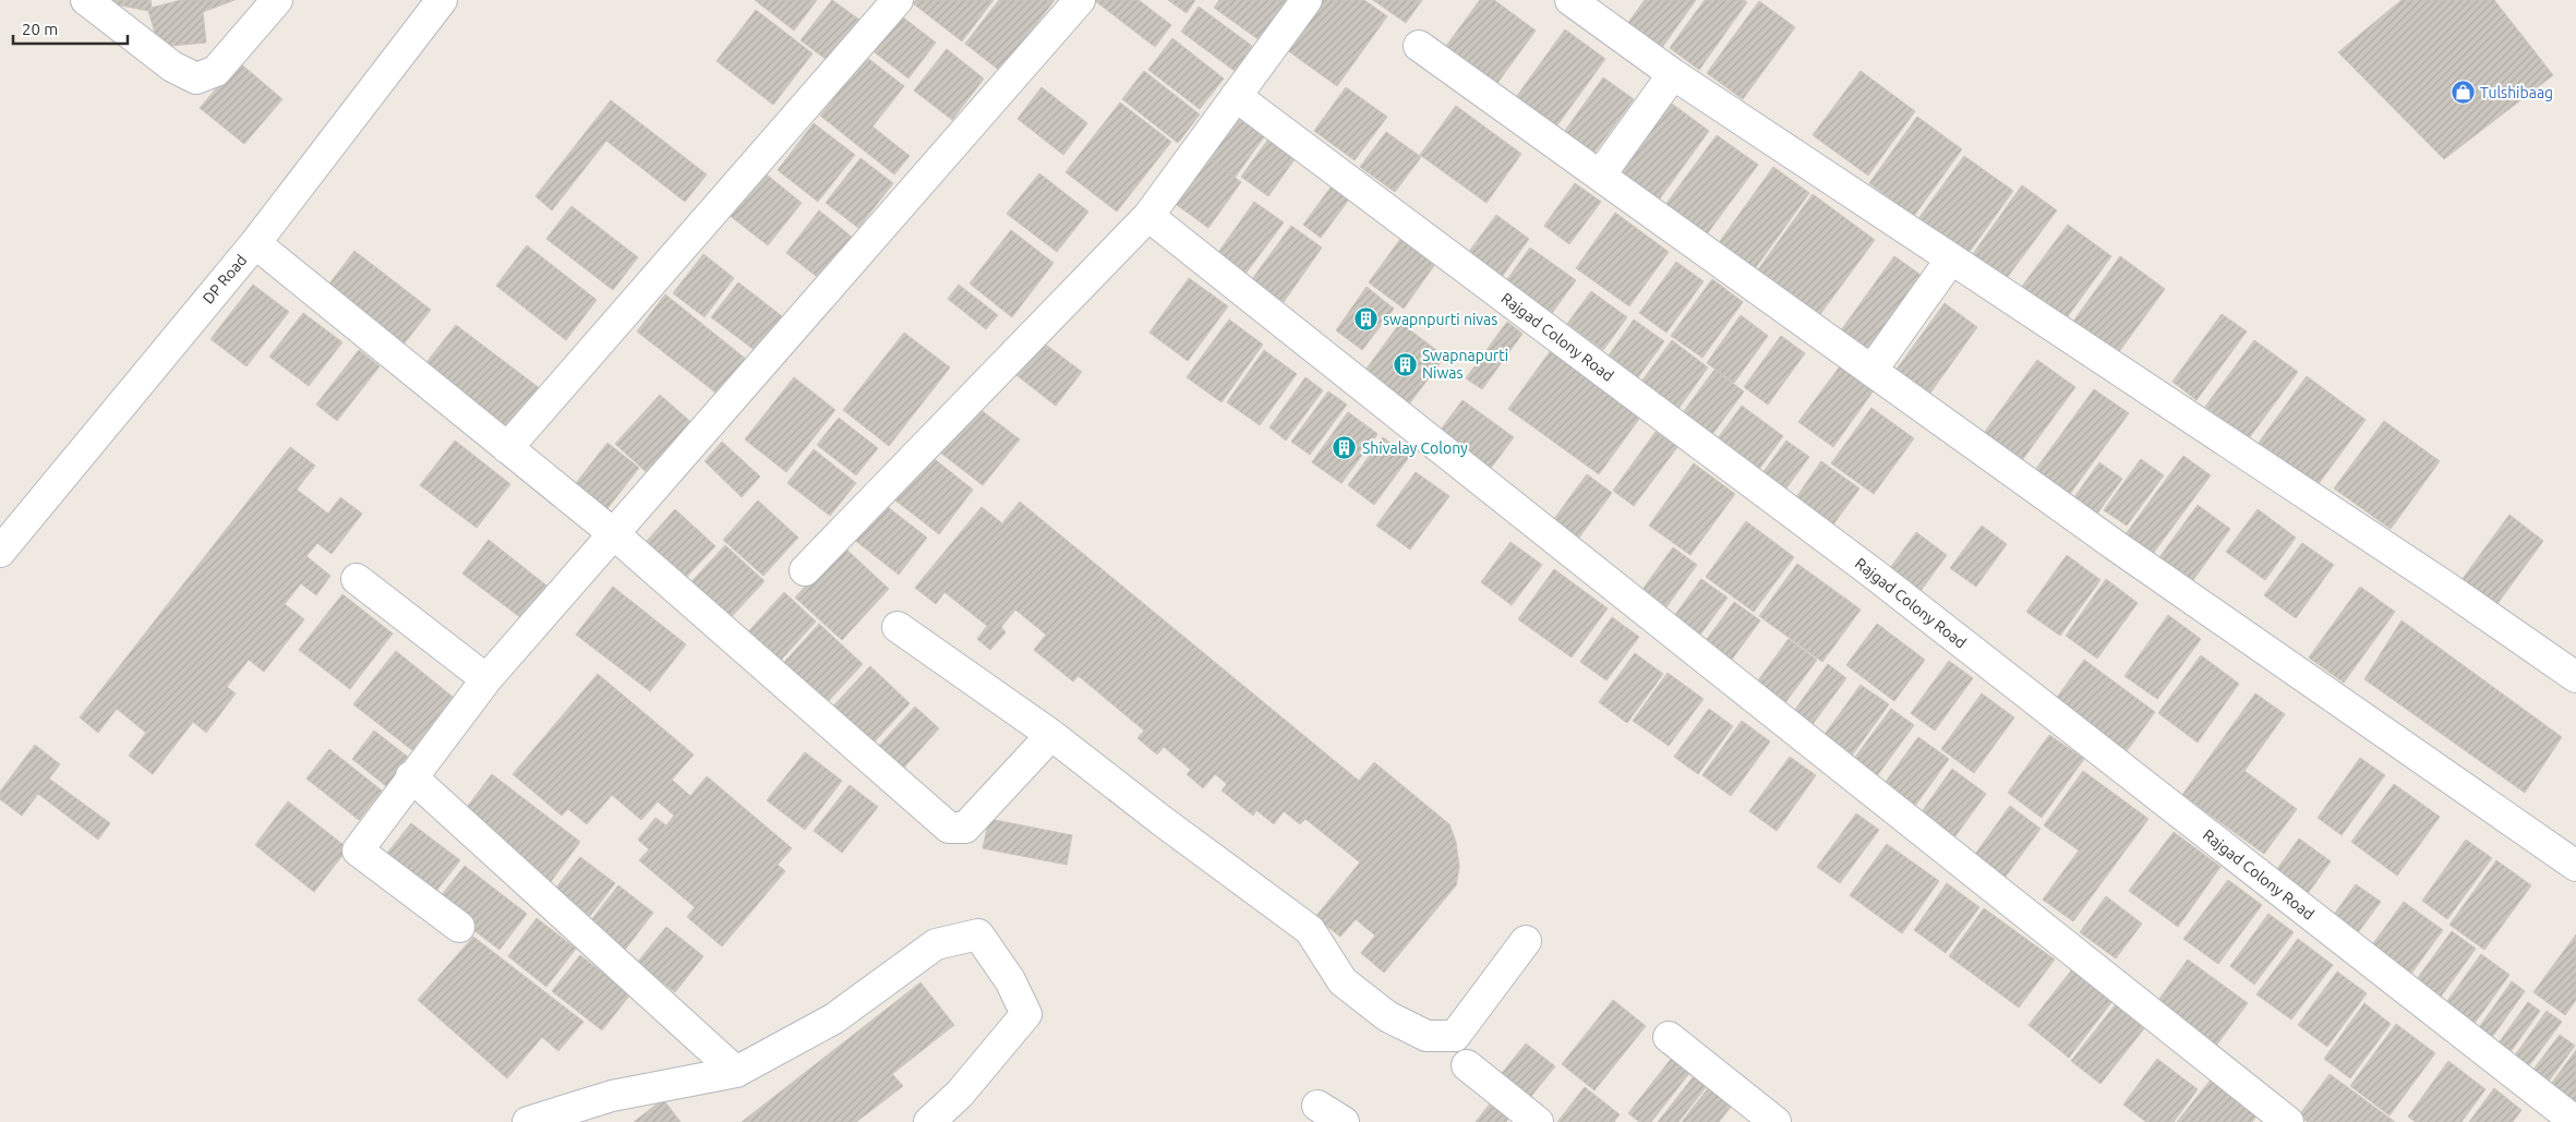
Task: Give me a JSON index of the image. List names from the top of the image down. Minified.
{"streets":{"street":["DP Road","Rajgad Colony Road"]},"places":{"shop":["Tulshibaag"],"building":["swapnpurti nivas","Swapnapurti Niwas","Shivalay Colony"]},"scale_bar":"20 m"}
